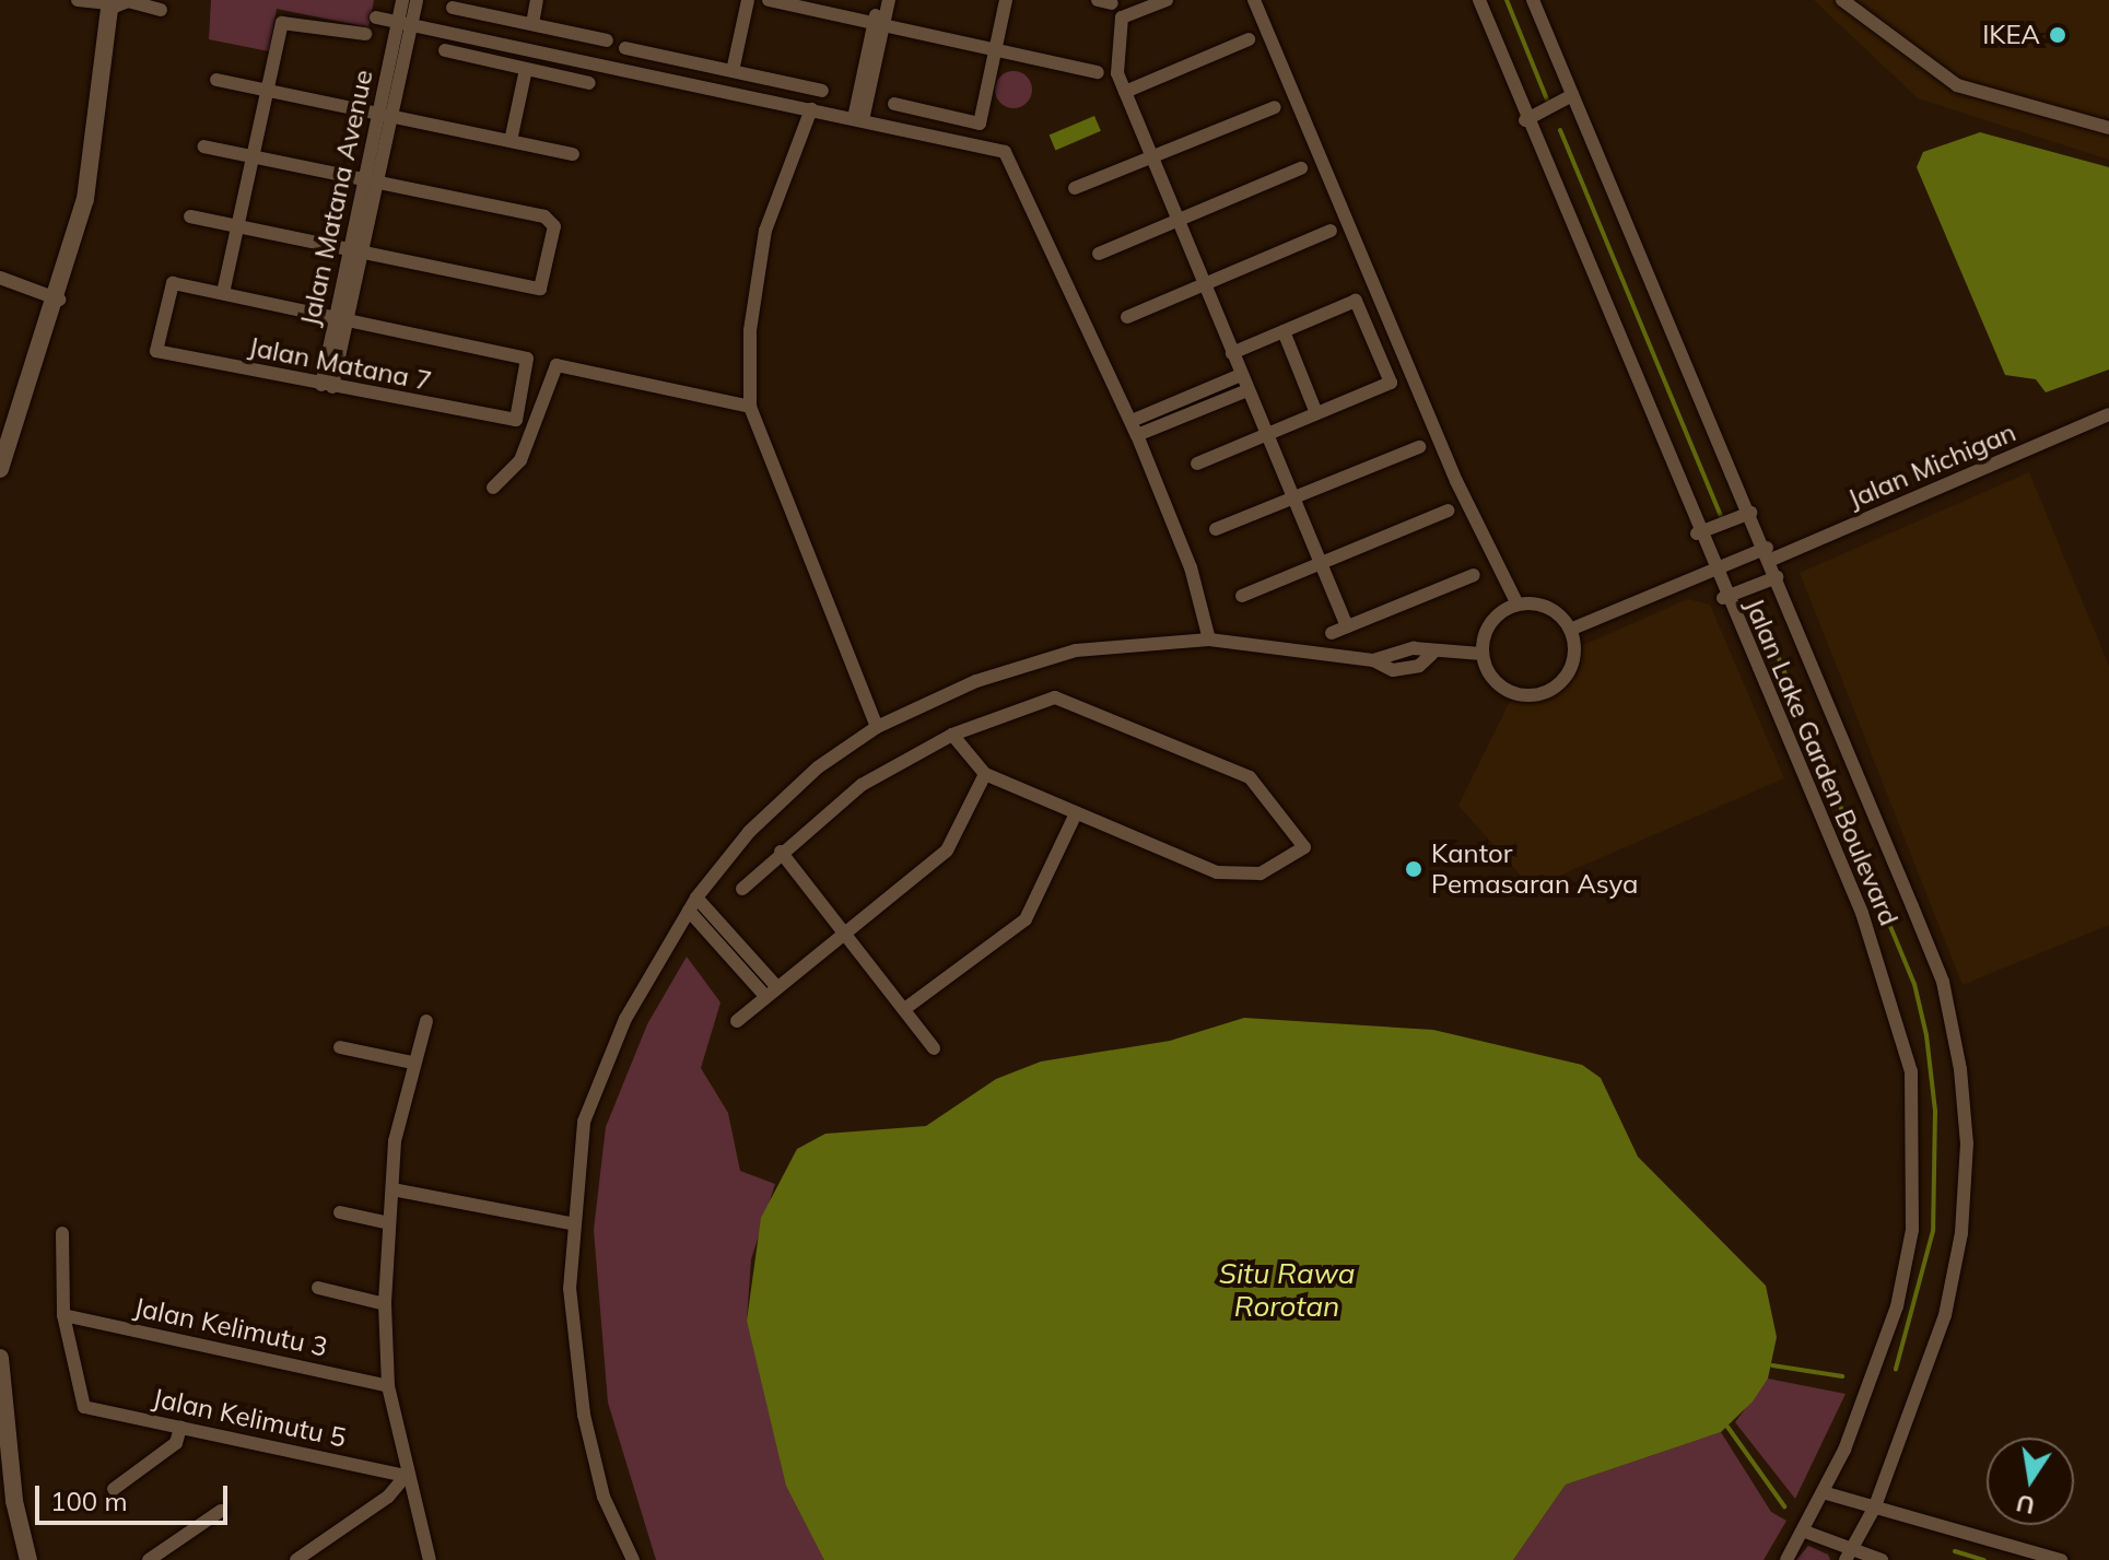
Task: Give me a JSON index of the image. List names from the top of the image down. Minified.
{"streets":{"street":["Jalan Matana Avenue","Jalan Matana 7","Jalan Michigan","Jalan Lake Garden Boulevard","Jalan Kelimutu 3","Jalan Kelimutu 5"]},"crossings":[["Jalan Matana Avenue","Jalan Matana 7"],["Jalan Michigan","Jalan Lake Garden Boulevard"],["Jalan Kelimutu 3","Jalan Kelimutu 5"]],"water":["Situ Rawa Rorotan"],"places":["IKEA","Kantor Pemasaran Asya"],"scale_bar":"100 m","north":"bottom"}
